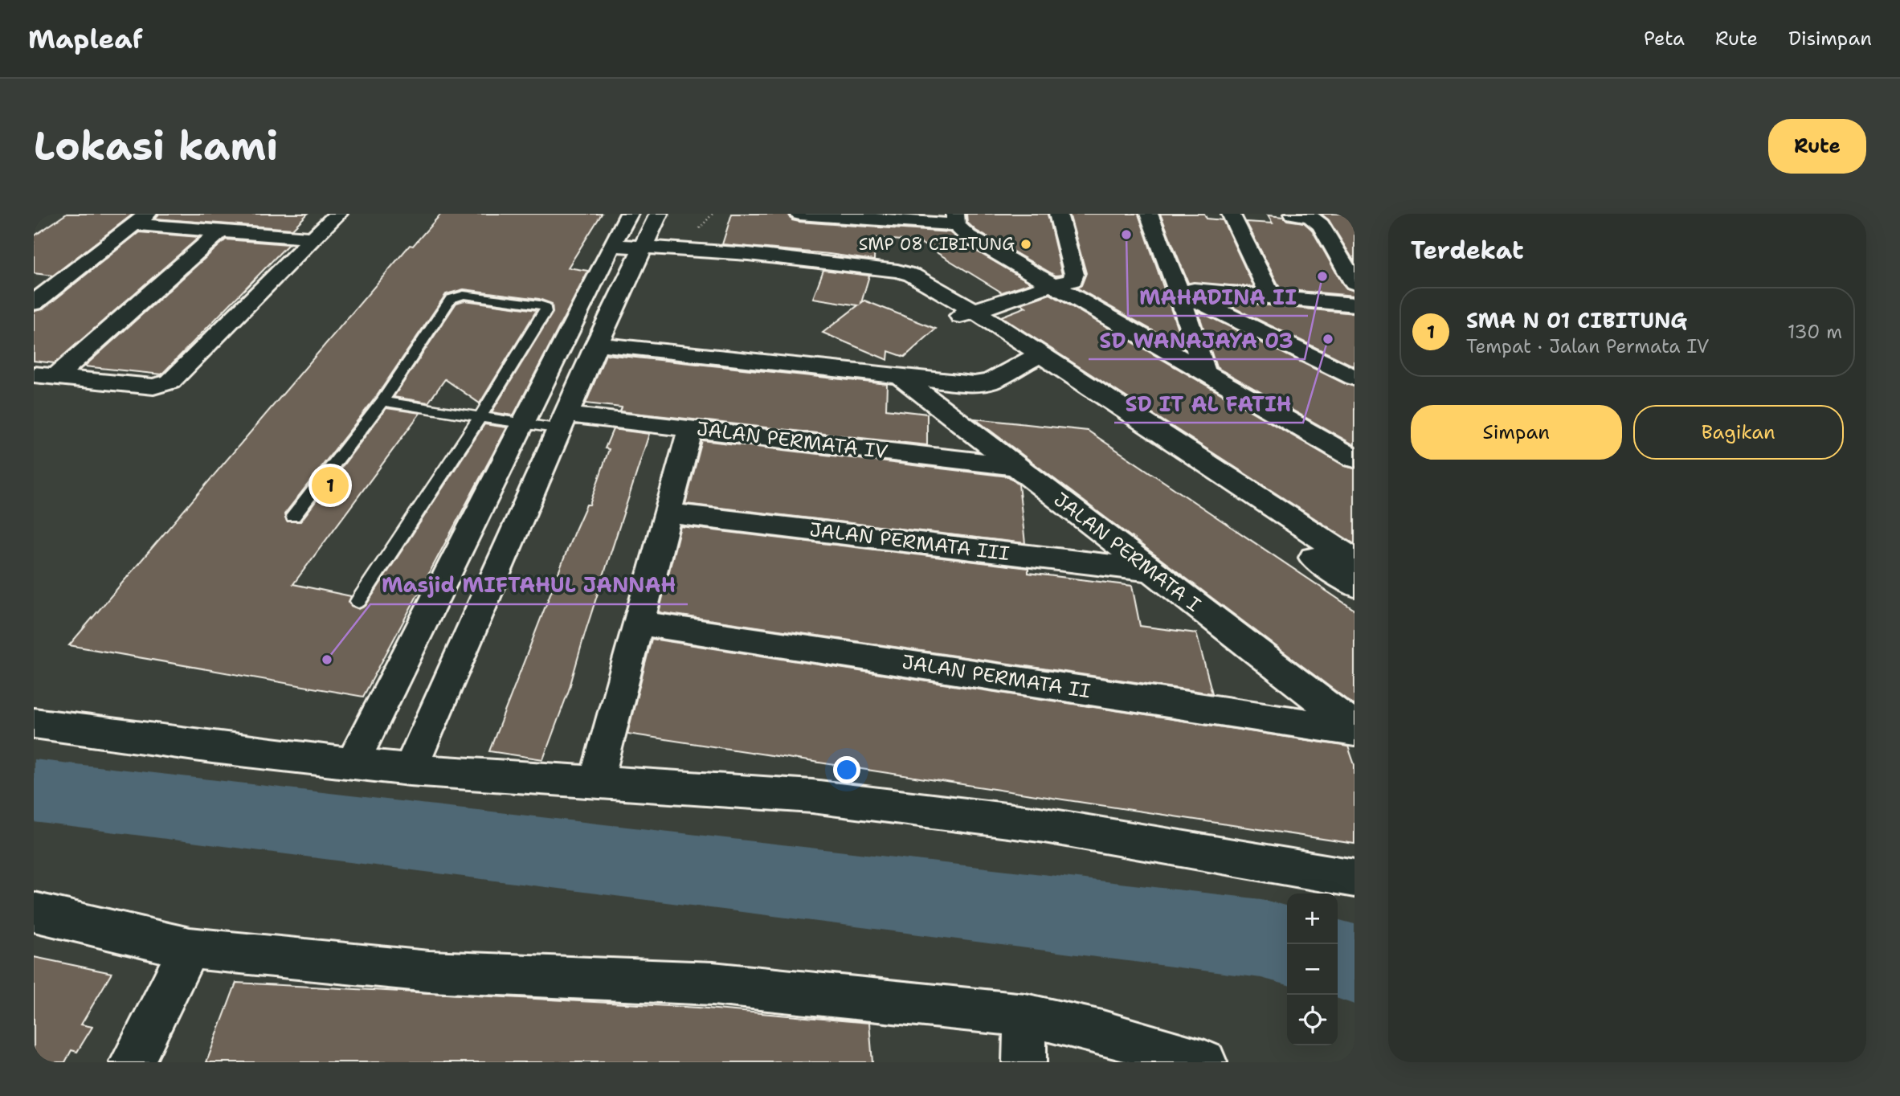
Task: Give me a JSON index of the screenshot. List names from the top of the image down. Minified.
{"streets":{"street":["JALAN PERMATA IV","JALAN PERMATA III","JALAN PERMATA I","JALAN PERMATA II"]},"crossings":[["JALAN PERMATA IV","JALAN PERMATA I"],["JALAN PERMATA III","JALAN PERMATA I"],["JALAN PERMATA I","JALAN PERMATA II"]],"places":["MAHADINA II","SMP 08 CIBITUNG","SD WANAJAYA 03","SD IT AL FATIH","Masjid MIFTAHUL JANNAH"],"page":{"header":"Mapleaf","nav":["Peta","Rute","Disimpan"],"buttons":["Rute",["Simpan","Bagikan"]],"title":"Lokasi kami","heading":"Terdekat","list":[{"mark":"1","name":"SMA N 01 CIBITUNG","note":"Tempat · Jalan Permata IV","value":"130 m"}],"pins":"1","map_buttons":["+","−"]}}
